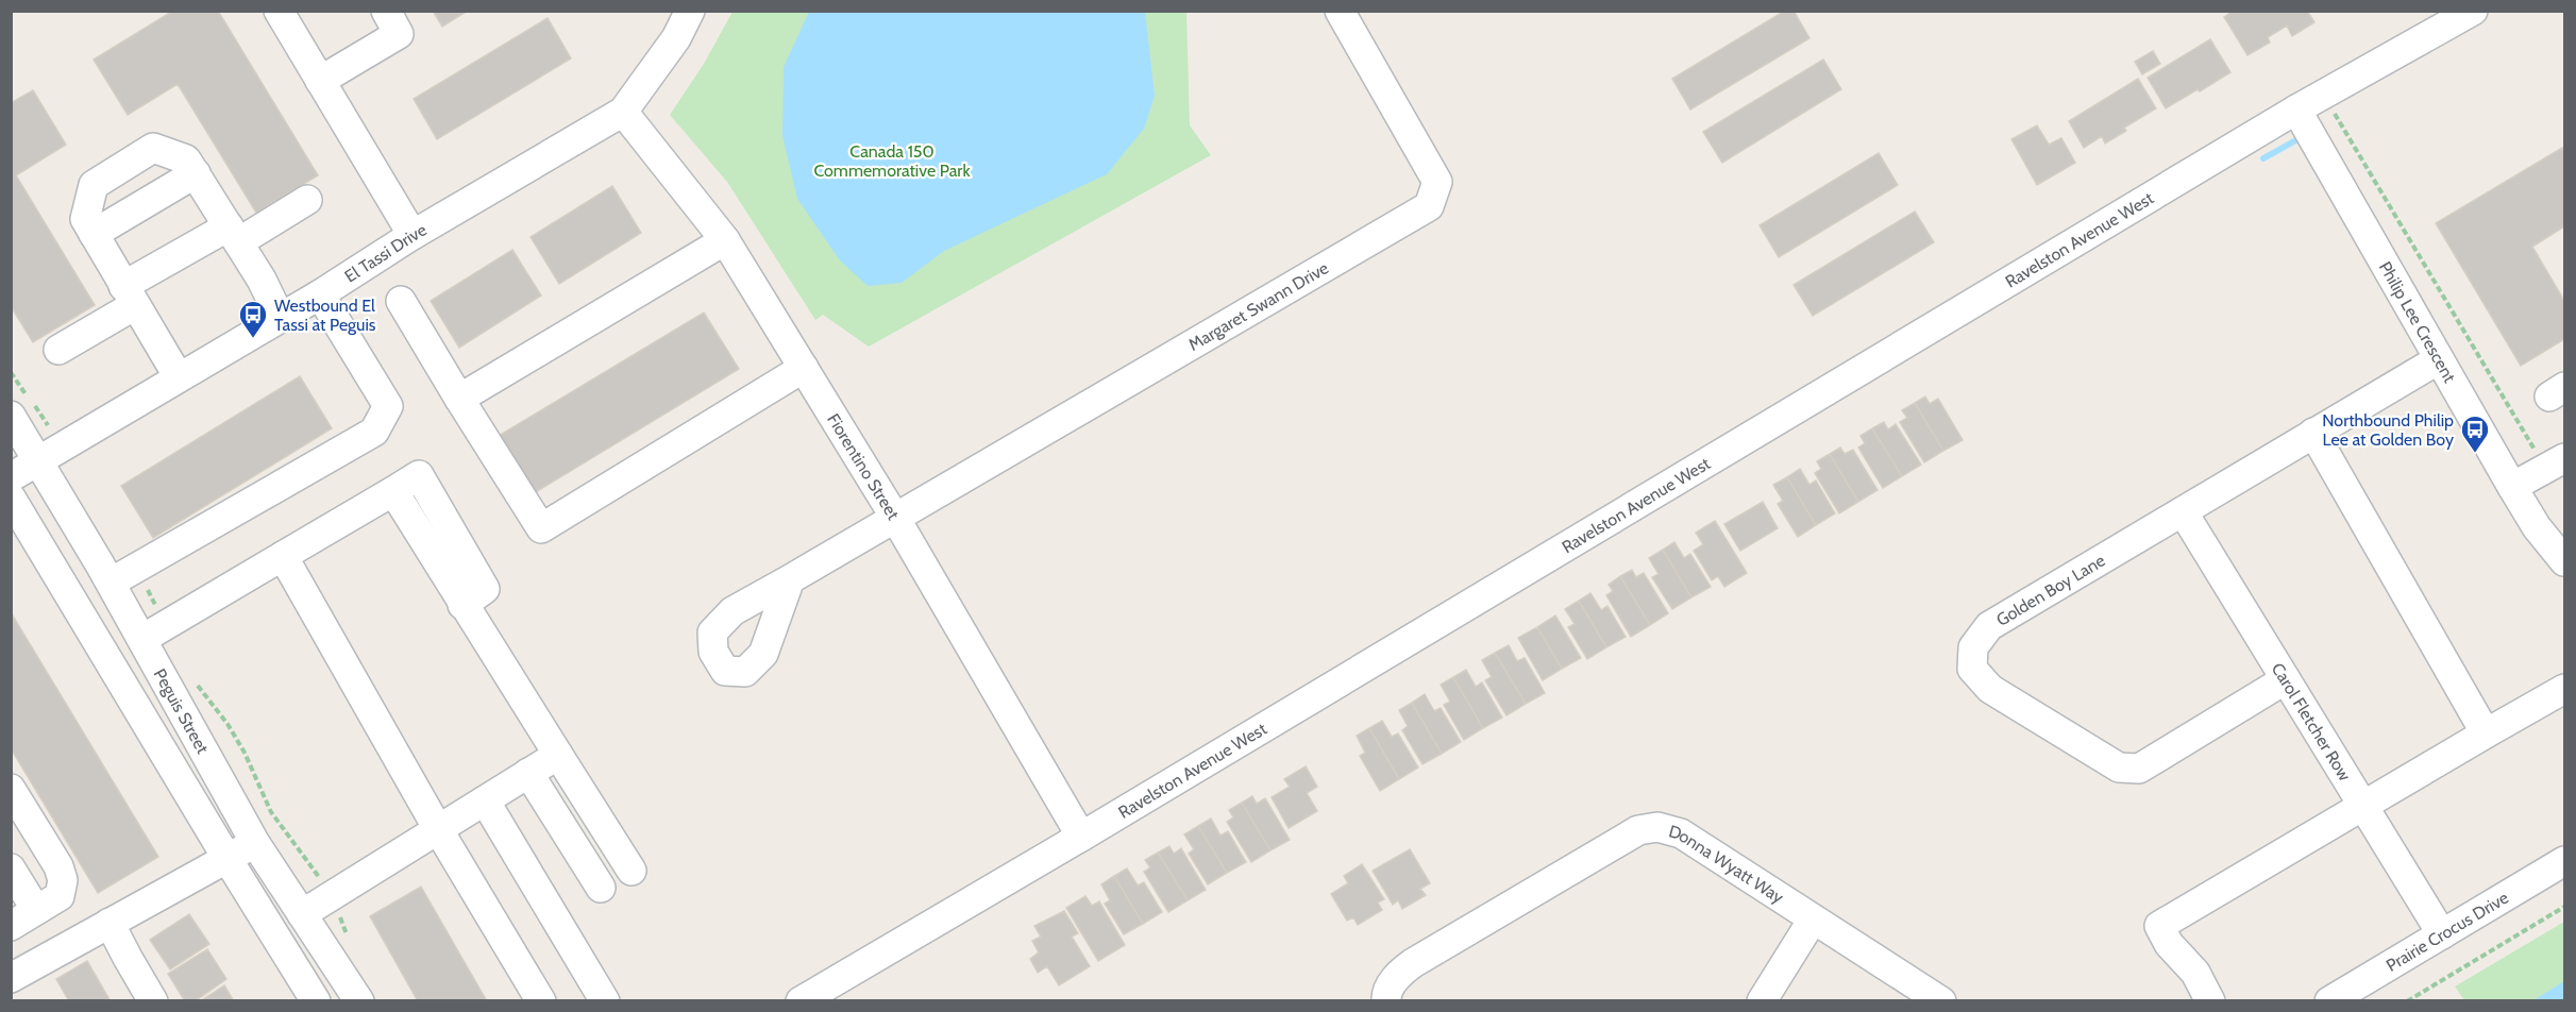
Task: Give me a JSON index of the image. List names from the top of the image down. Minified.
{"streets":{"street":["Ravelston Avenue West","El Tassi Drive","Margaret Swann Drive","Philip Lee Crescent","Fiorentino Street","Golden Boy Lane","Peguis Street","Carol Fletcher Row","Donna Wyatt Way","Prairie Crocus Drive"]},"crossings":[["Ravelston Avenue West","Philip Lee Crescent"],["Ravelston Avenue West","Fiorentino Street"],["El Tassi Drive","Fiorentino Street"],["El Tassi Drive","Peguis Street"],["Margaret Swann Drive","Fiorentino Street"],["Philip Lee Crescent","Golden Boy Lane"],["Golden Boy Lane","Carol Fletcher Row"],["Carol Fletcher Row","Prairie Crocus Drive"]],"parks":["Canada 150 Commemorative Park"],"places":{"bus stop":["Westbound El Tassi at Peguis","Northbound Philip Lee at Golden Boy"]}}
